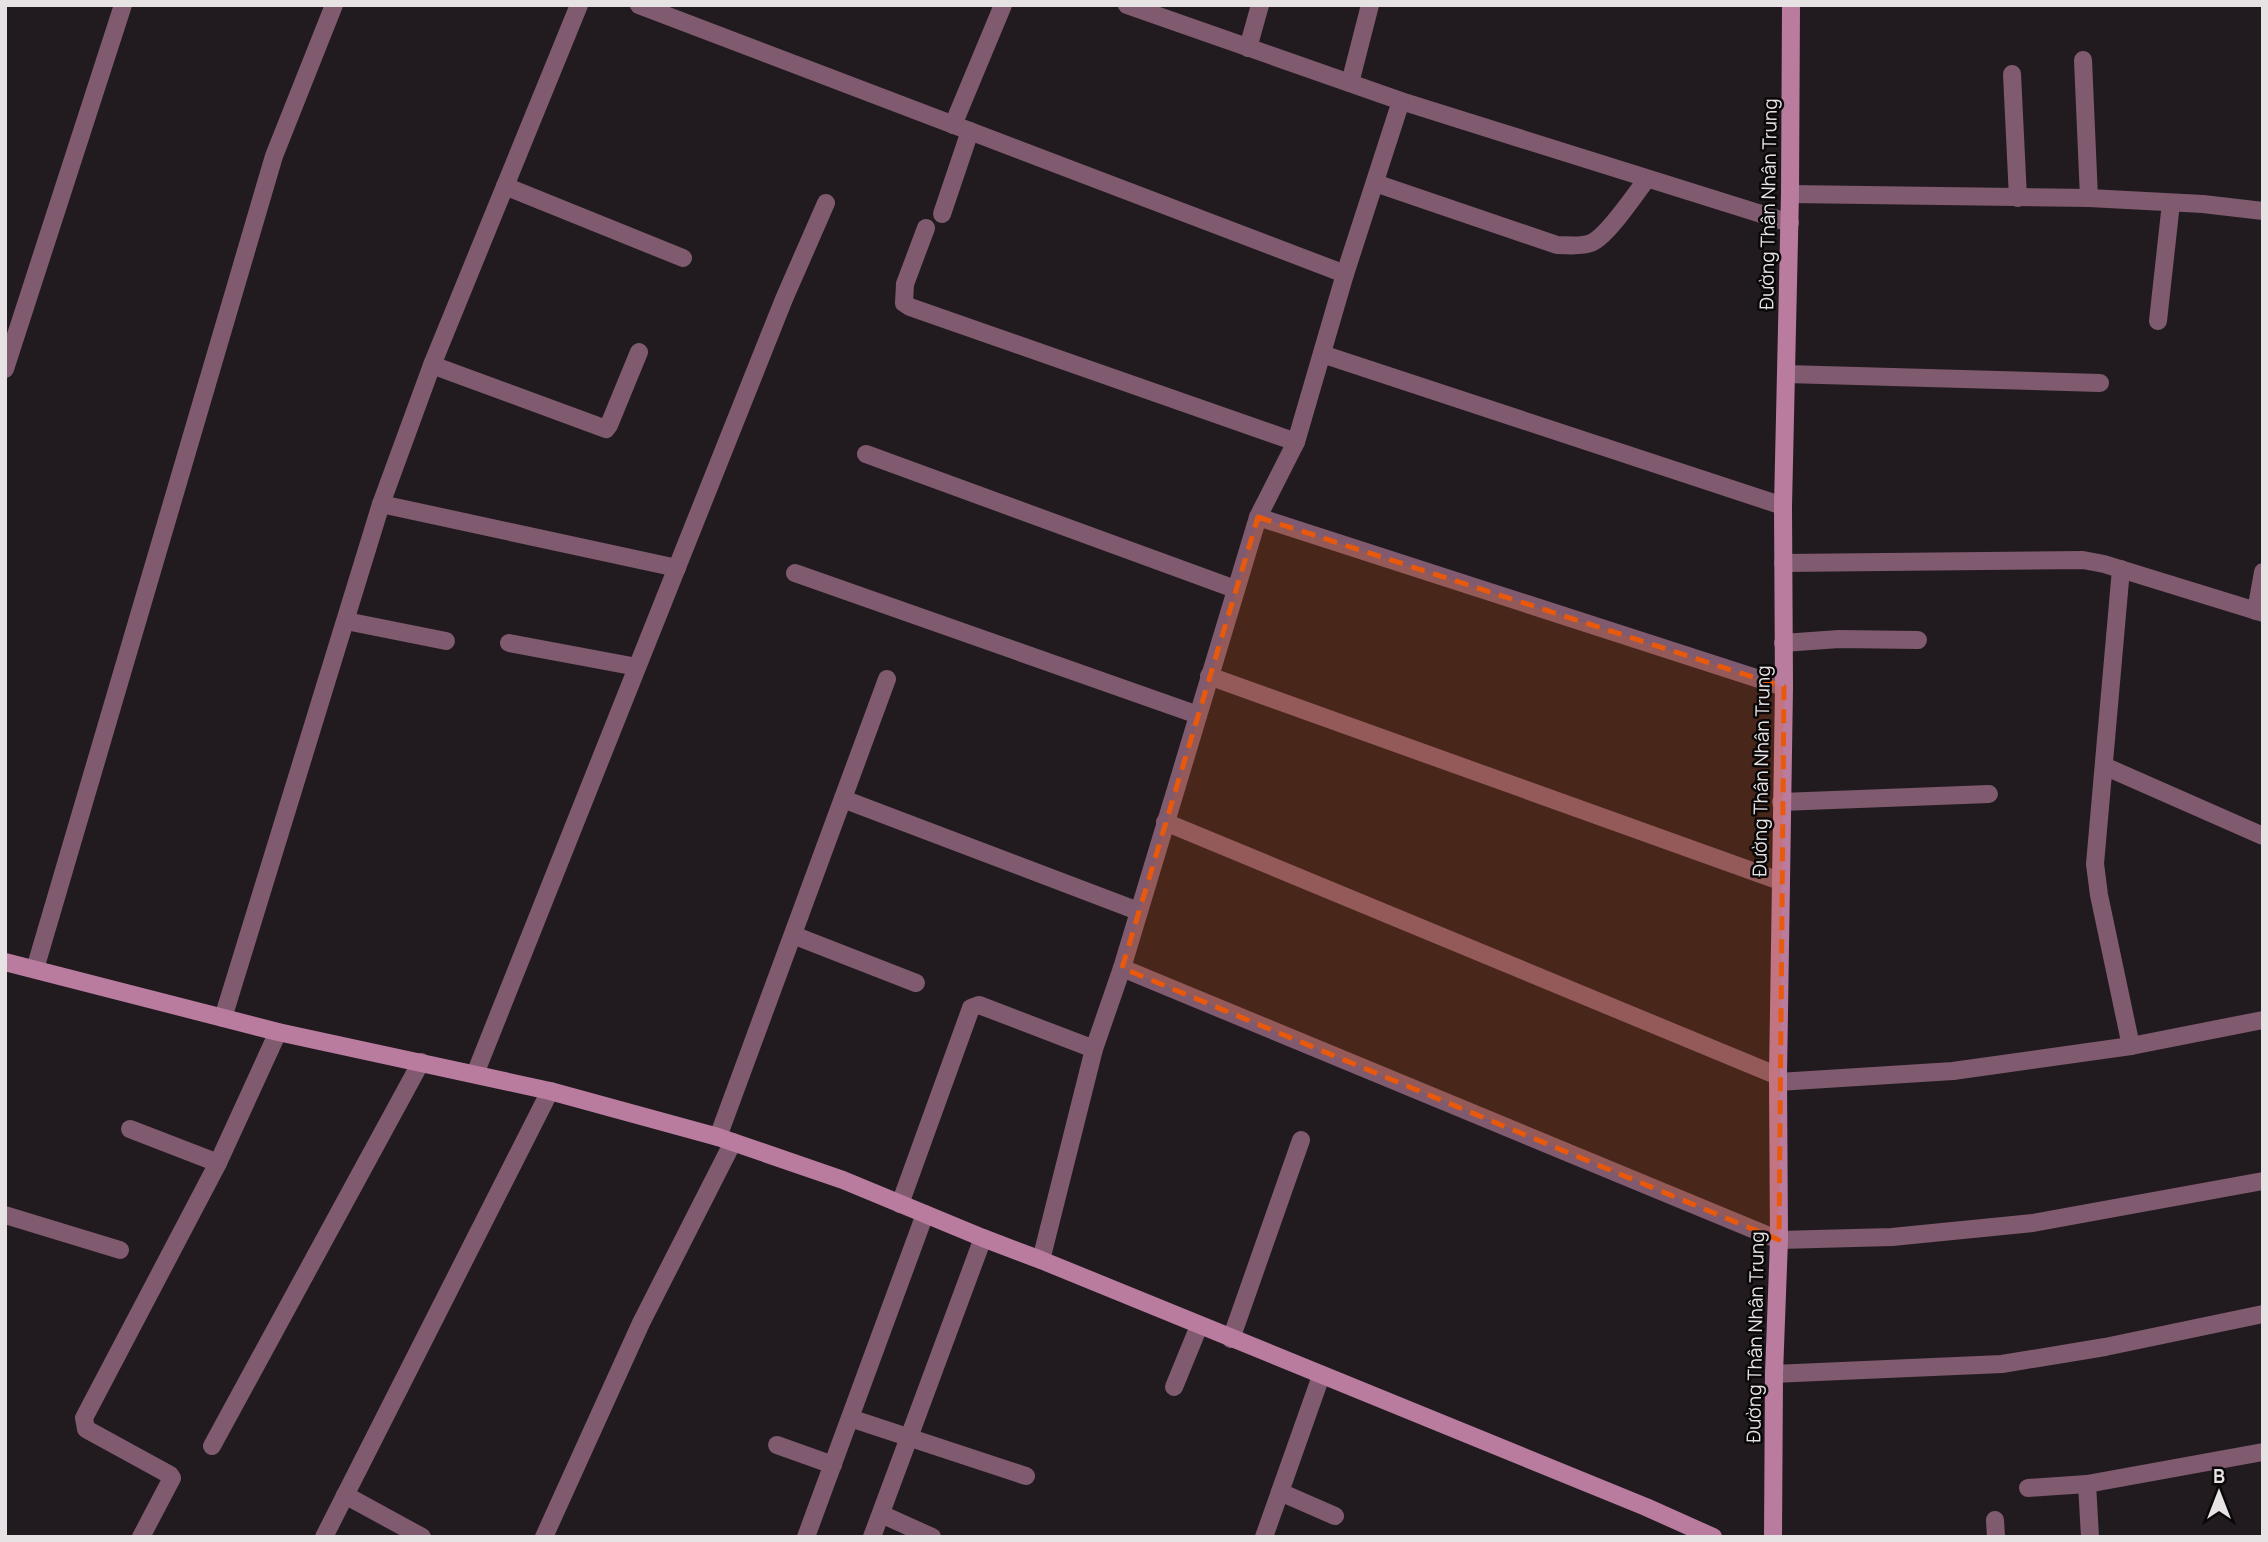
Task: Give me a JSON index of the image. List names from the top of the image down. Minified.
{"streets":{"street":["Đường Thân Nhân Trung"]},"north":"top"}
